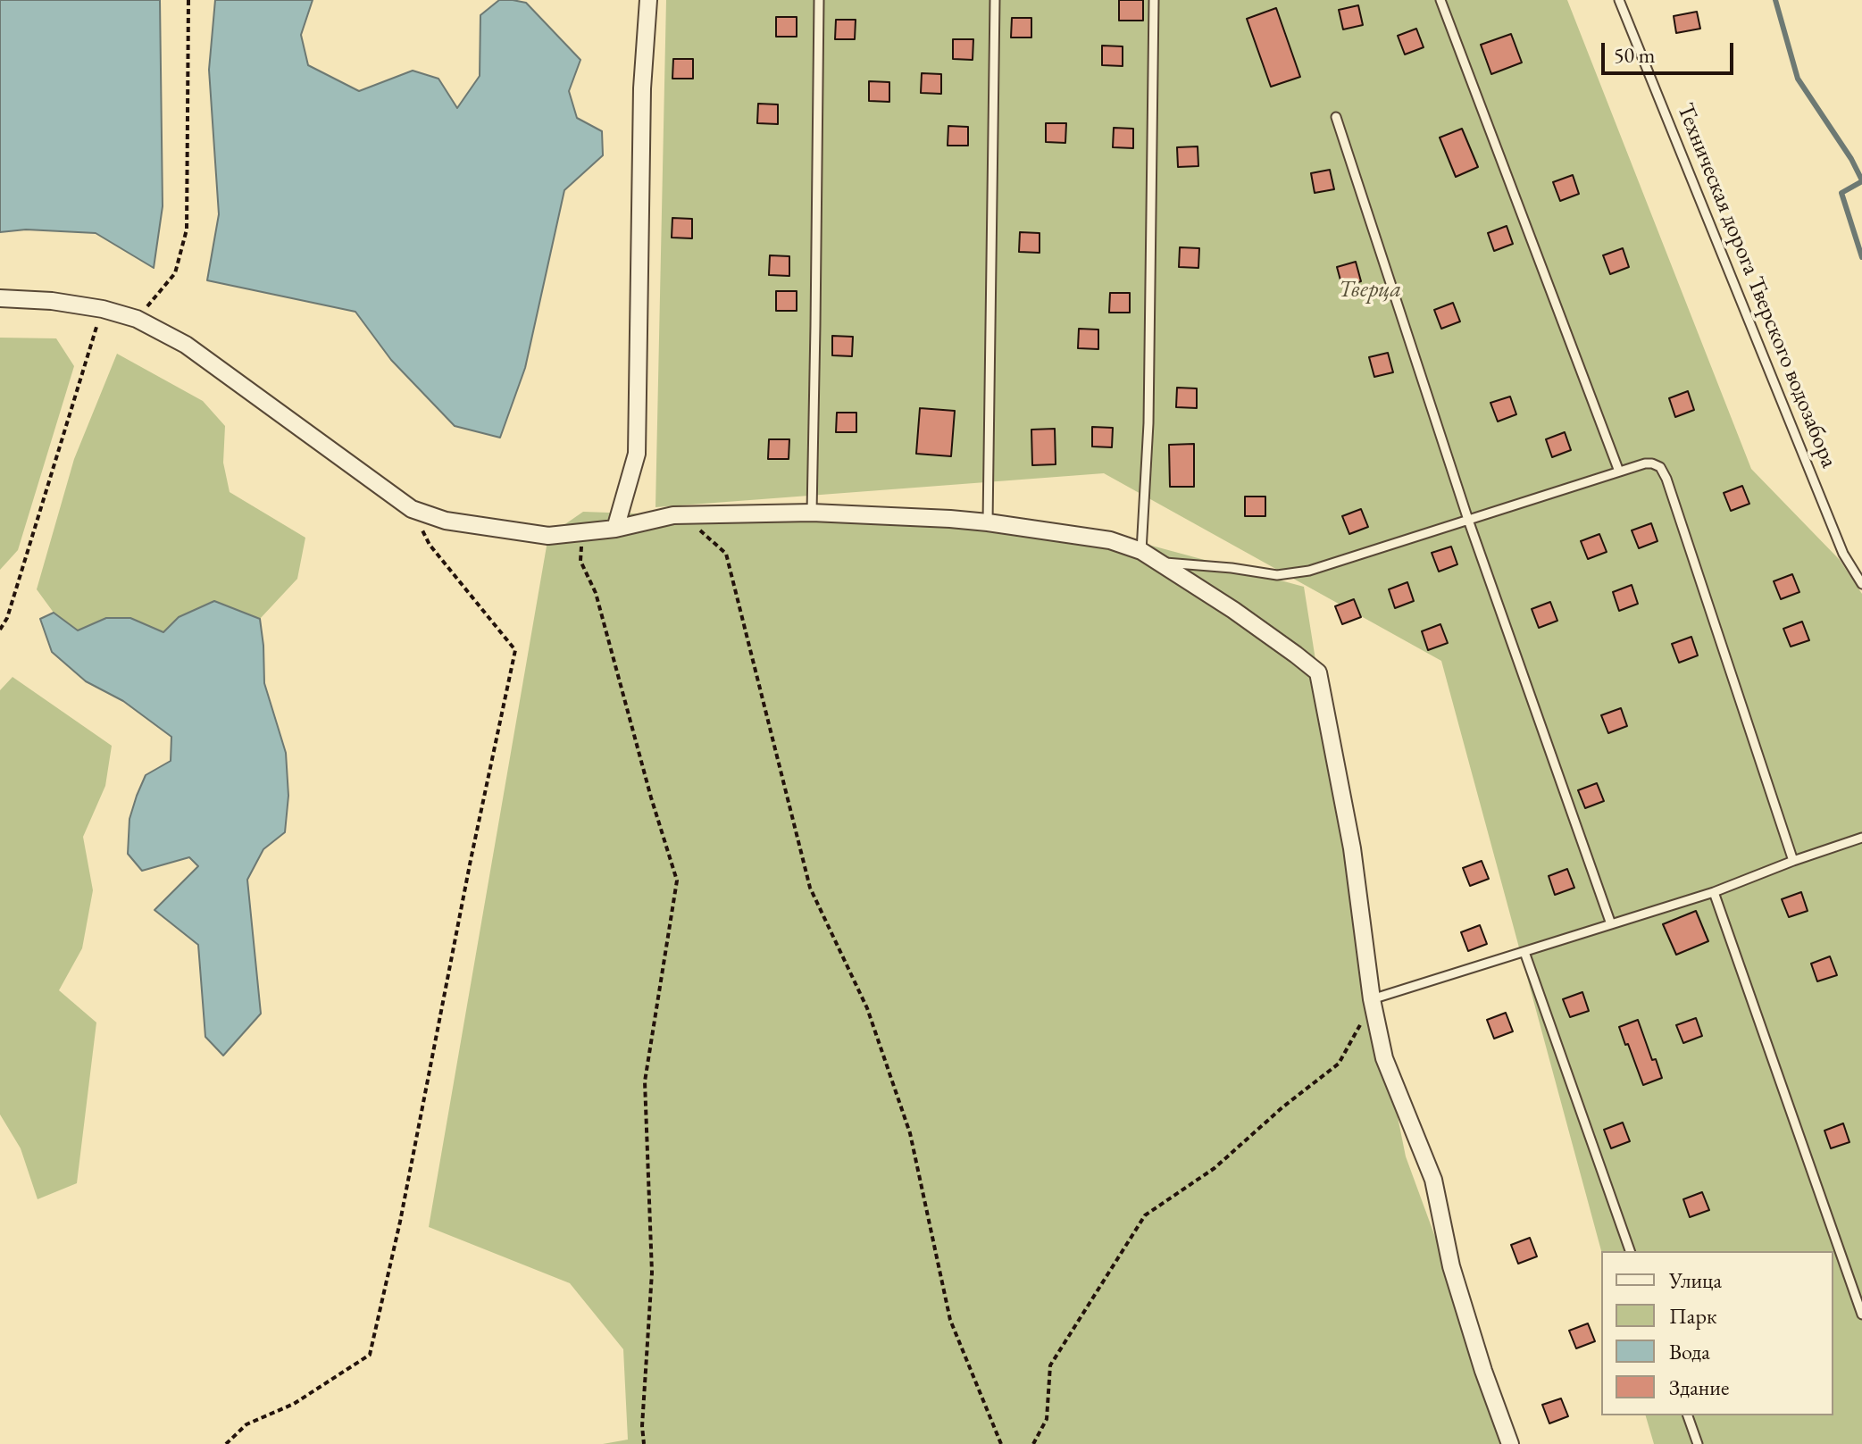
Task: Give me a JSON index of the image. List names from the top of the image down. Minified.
{"streets":{"lane":["Техническая дорога Тверского водозабора"]},"parks":["Тверца"],"legend":["Улица","Парк","Вода","Здание"],"scale_bar":"50 m"}
